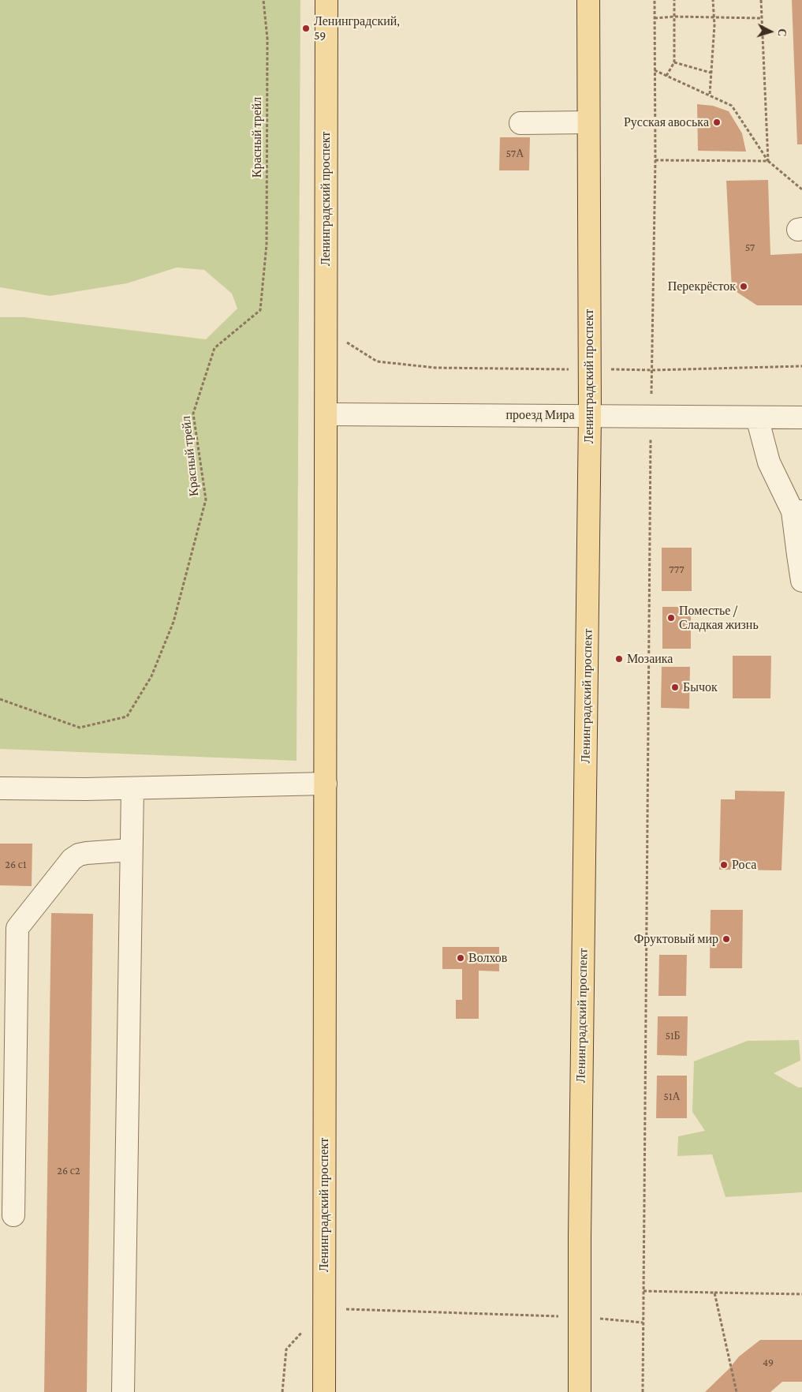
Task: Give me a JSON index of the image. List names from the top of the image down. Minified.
{"streets":{"main road":["Ленинградский проспект"],"street":["проезд Мира"],"path":["Красный трейл"]},"crossings":[["Ленинградский проспект","проезд Мира"]],"places":["Ленинградский, 59","Русская авоська","Перекрёсток","Поместье / Сладкая жизнь","Мозаика","Бычок","Роса","Фруктовый мир","Волхов"],"house_numbers":["57А","57","777","26 с1","51Б","51А","26 с2","49"],"north":"right"}
